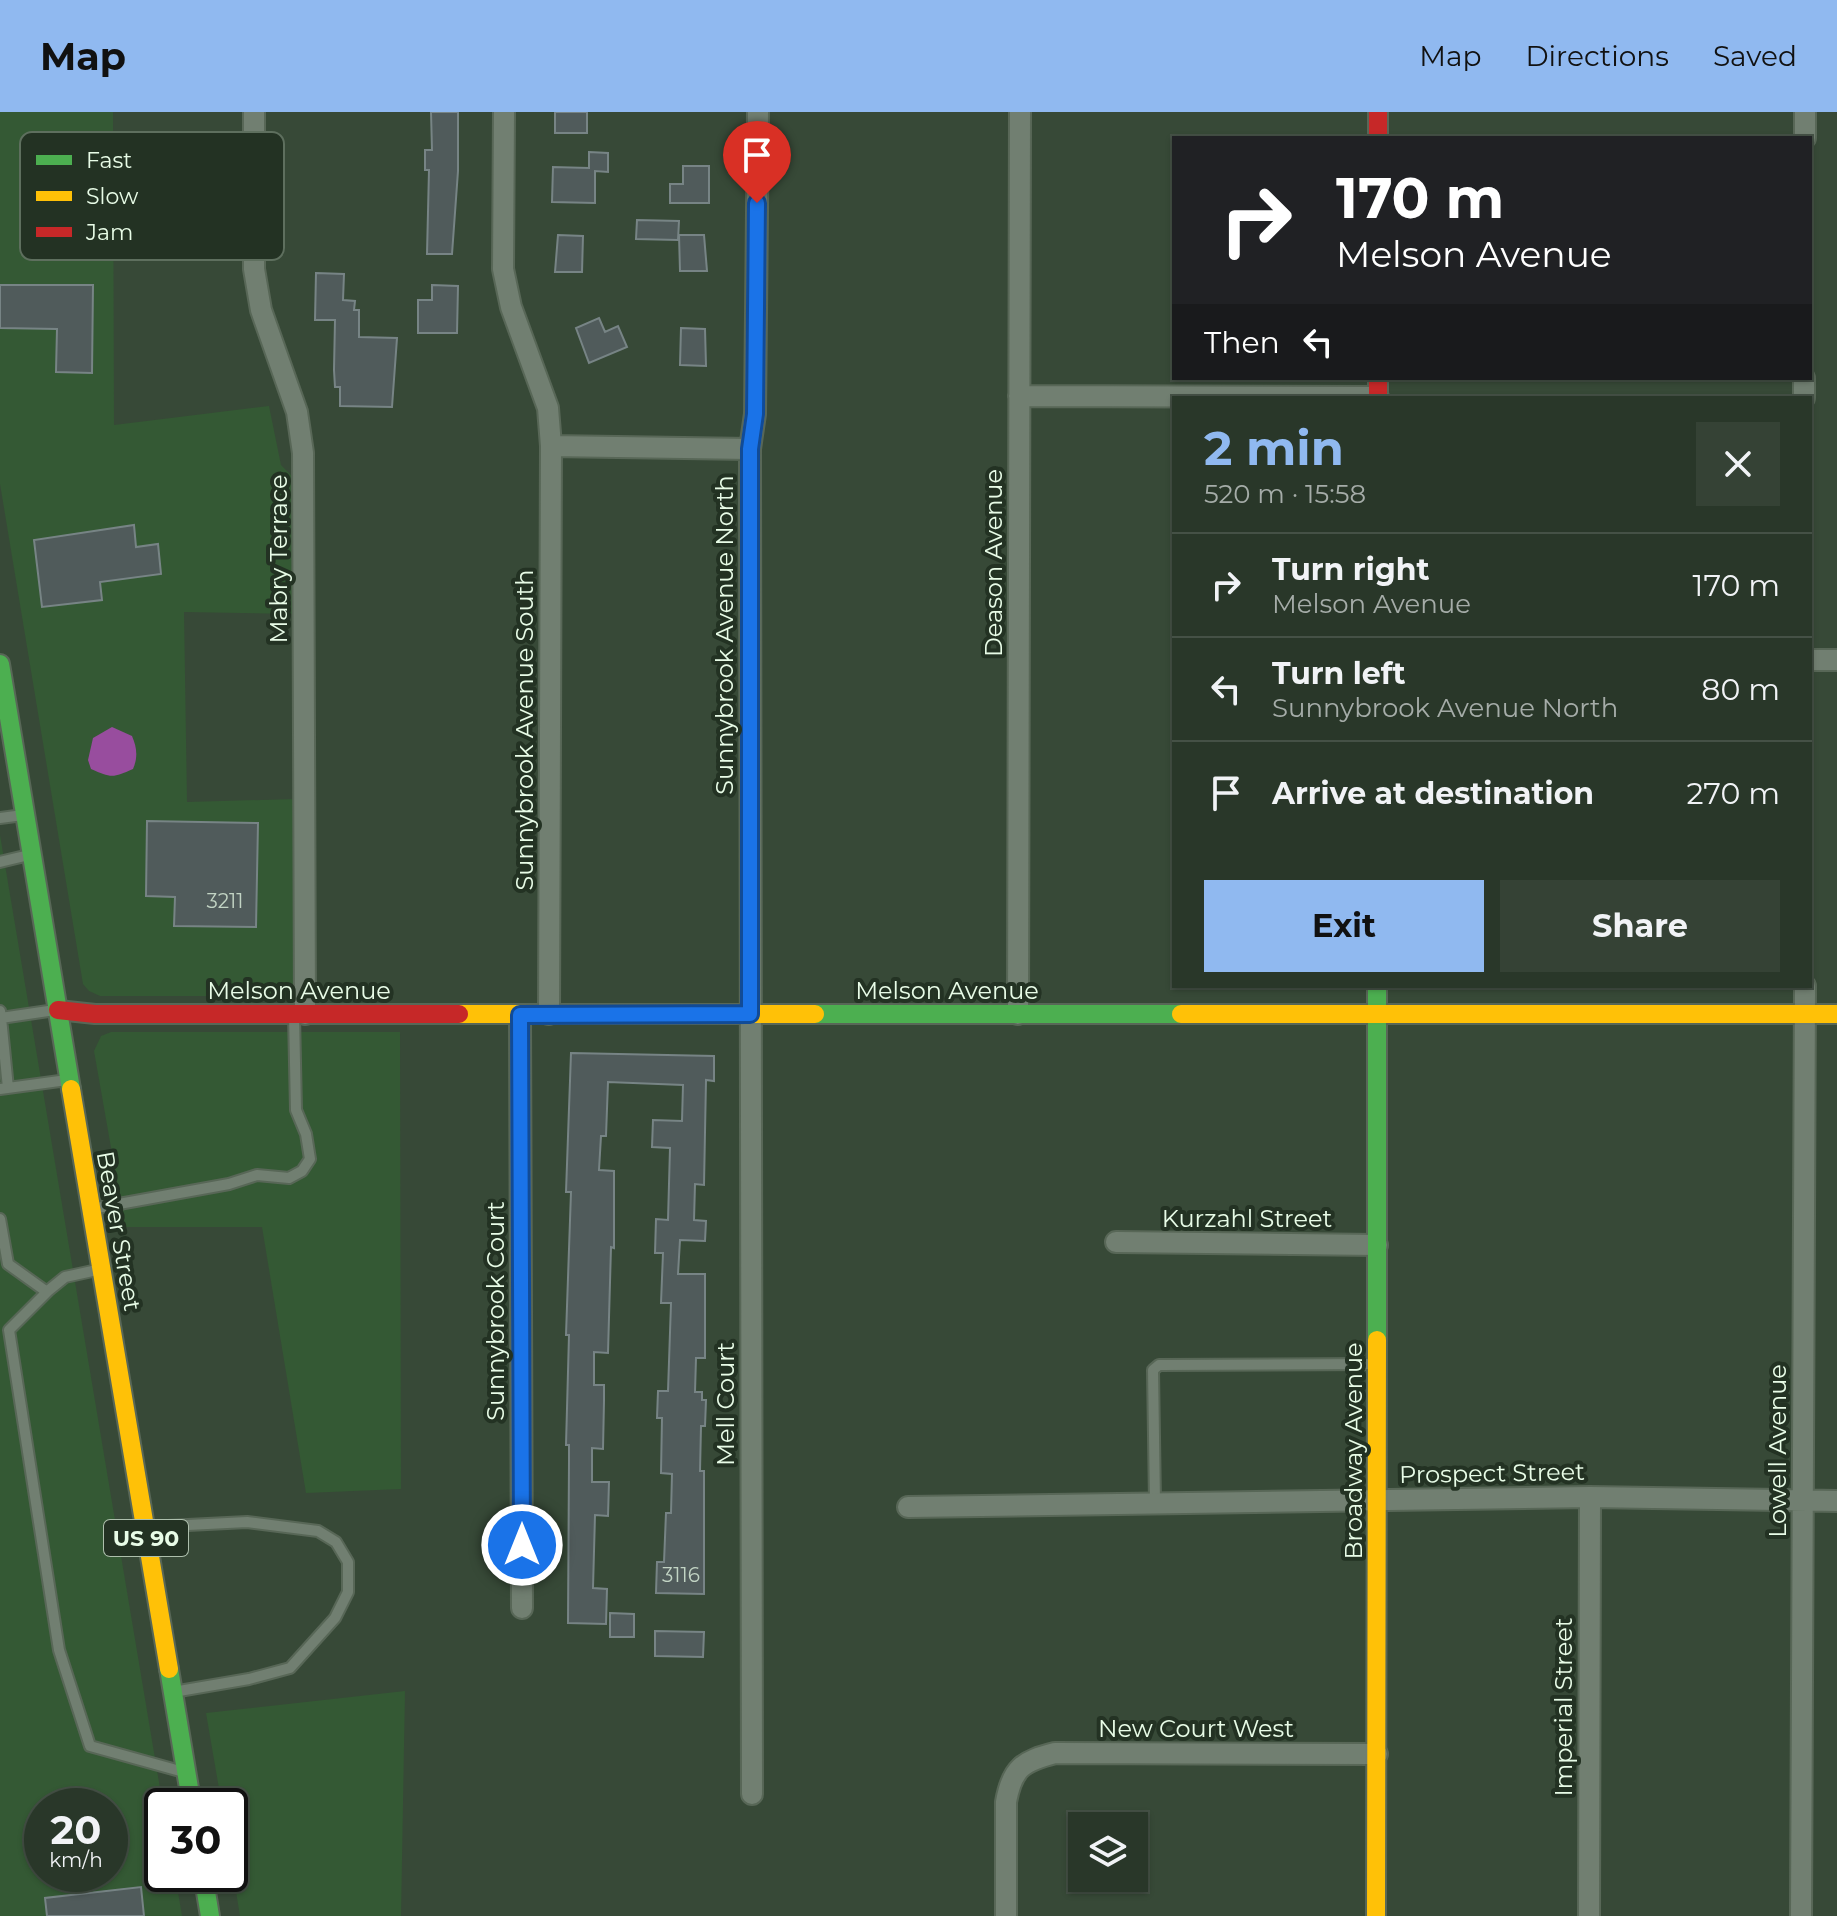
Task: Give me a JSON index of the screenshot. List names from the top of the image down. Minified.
{"streets":{"street":["Mabry Terrace","Deason Avenue","Sunnybrook Avenue North","Sunnybrook Avenue South","Melson Avenue","Kurzahl Street","Beaver Street","Sunnybrook Court","Mell Court","Broadway Avenue","Lowell Avenue","Prospect Street","US 90","Imperial Street","New Court West"]},"crossings":[["Mabry Terrace","Melson Avenue"],["Deason Avenue","Melson Avenue"],["Sunnybrook Avenue North","Melson Avenue"],["Sunnybrook Avenue North","Mell Court"],["Sunnybrook Avenue South","Melson Avenue"],["Melson Avenue","Beaver Street"],["Melson Avenue","Sunnybrook Court"],["Melson Avenue","Mell Court"],["Melson Avenue","Broadway Avenue"],["Melson Avenue","Lowell Avenue"],["Kurzahl Street","Broadway Avenue"],["Broadway Avenue","Prospect Street"],["Broadway Avenue","New Court West"],["Lowell Avenue","Prospect Street"],["Prospect Street","Imperial Street"]],"house_numbers":["3211","3116"],"legend":["Fast","Slow","Jam"],"page":{"header":"Map","nav":["Map","Directions","Saved"],"turn":["170 m","Melson Avenue"],"then":"Then","heading":["2 min","520 m · 15:58"],"list":[{"name":"Turn right","note":"Melson Avenue","value":"170 m"},{"name":"Turn left","note":"Sunnybrook Avenue North","value":"80 m"},{"name":"Arrive at destination","value":"270 m"}],"buttons":["Exit","Share"],"speed":"20 km/h","limit":"30"}}
